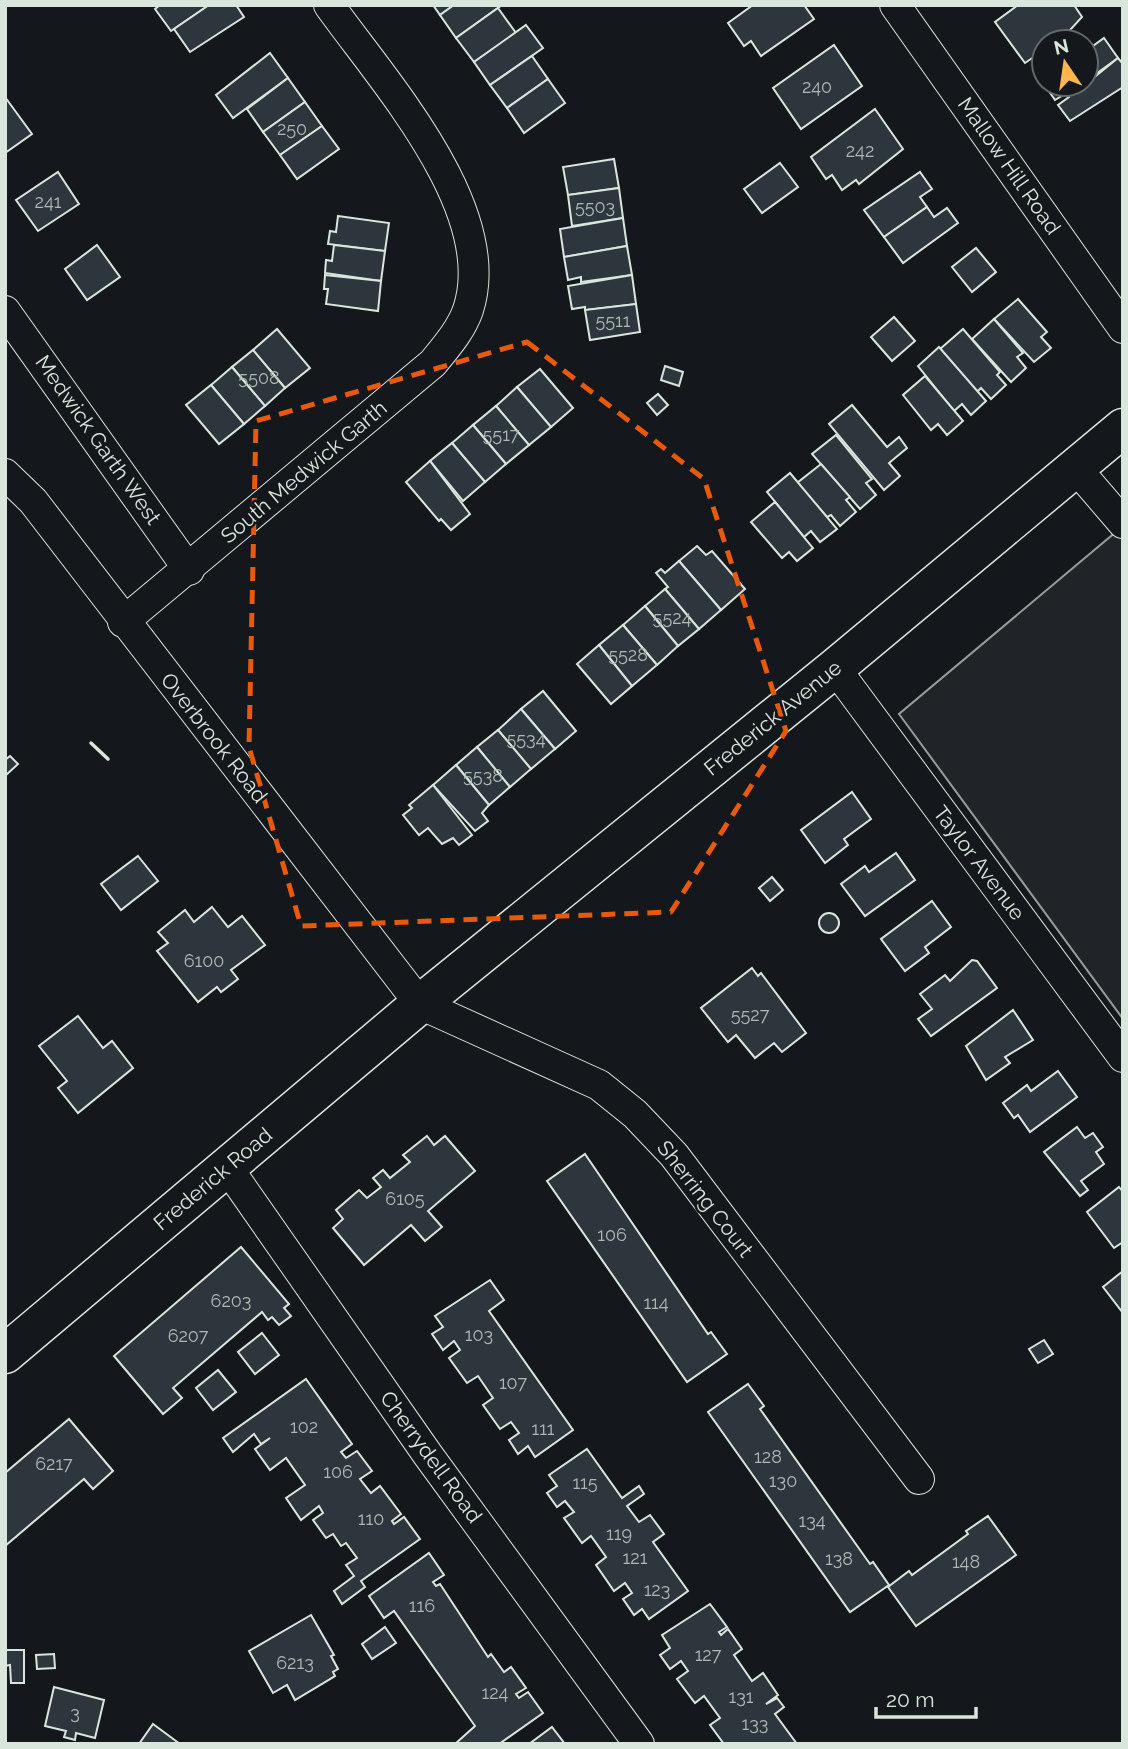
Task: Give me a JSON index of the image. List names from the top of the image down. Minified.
{"streets":{"main road":["Frederick Avenue","Frederick Road"],"street":["Mallow Hill Road","Medwick Garth West","South Medwick Garth","Overbrook Road","Taylor Avenue","Sherring Court","Cherrydell Road"]},"crossings":[["Medwick Garth West","South Medwick Garth"],["South Medwick Garth","Overbrook Road"],["Frederick Avenue","Overbrook Road"],["Frederick Avenue","Taylor Avenue"],["Frederick Avenue","Frederick Road"],["Frederick Avenue","Sherring Court"],["Overbrook Road","Frederick Road"],["Overbrook Road","Sherring Court"],["Frederick Road","Sherring Court"],["Frederick Road","Cherrydell Road"]],"house_numbers":["240","250","242","241","5503","5511","5508","5517","5524","5528","5534","5538","6100","5527","6105","106","6203","114","103","6207","107","102","111","128","6217","106","130","115","110","134","119","121","138","148","123","116","127","6213","124","131","3","133"],"scale_bar":"20 m","north":"top"}
